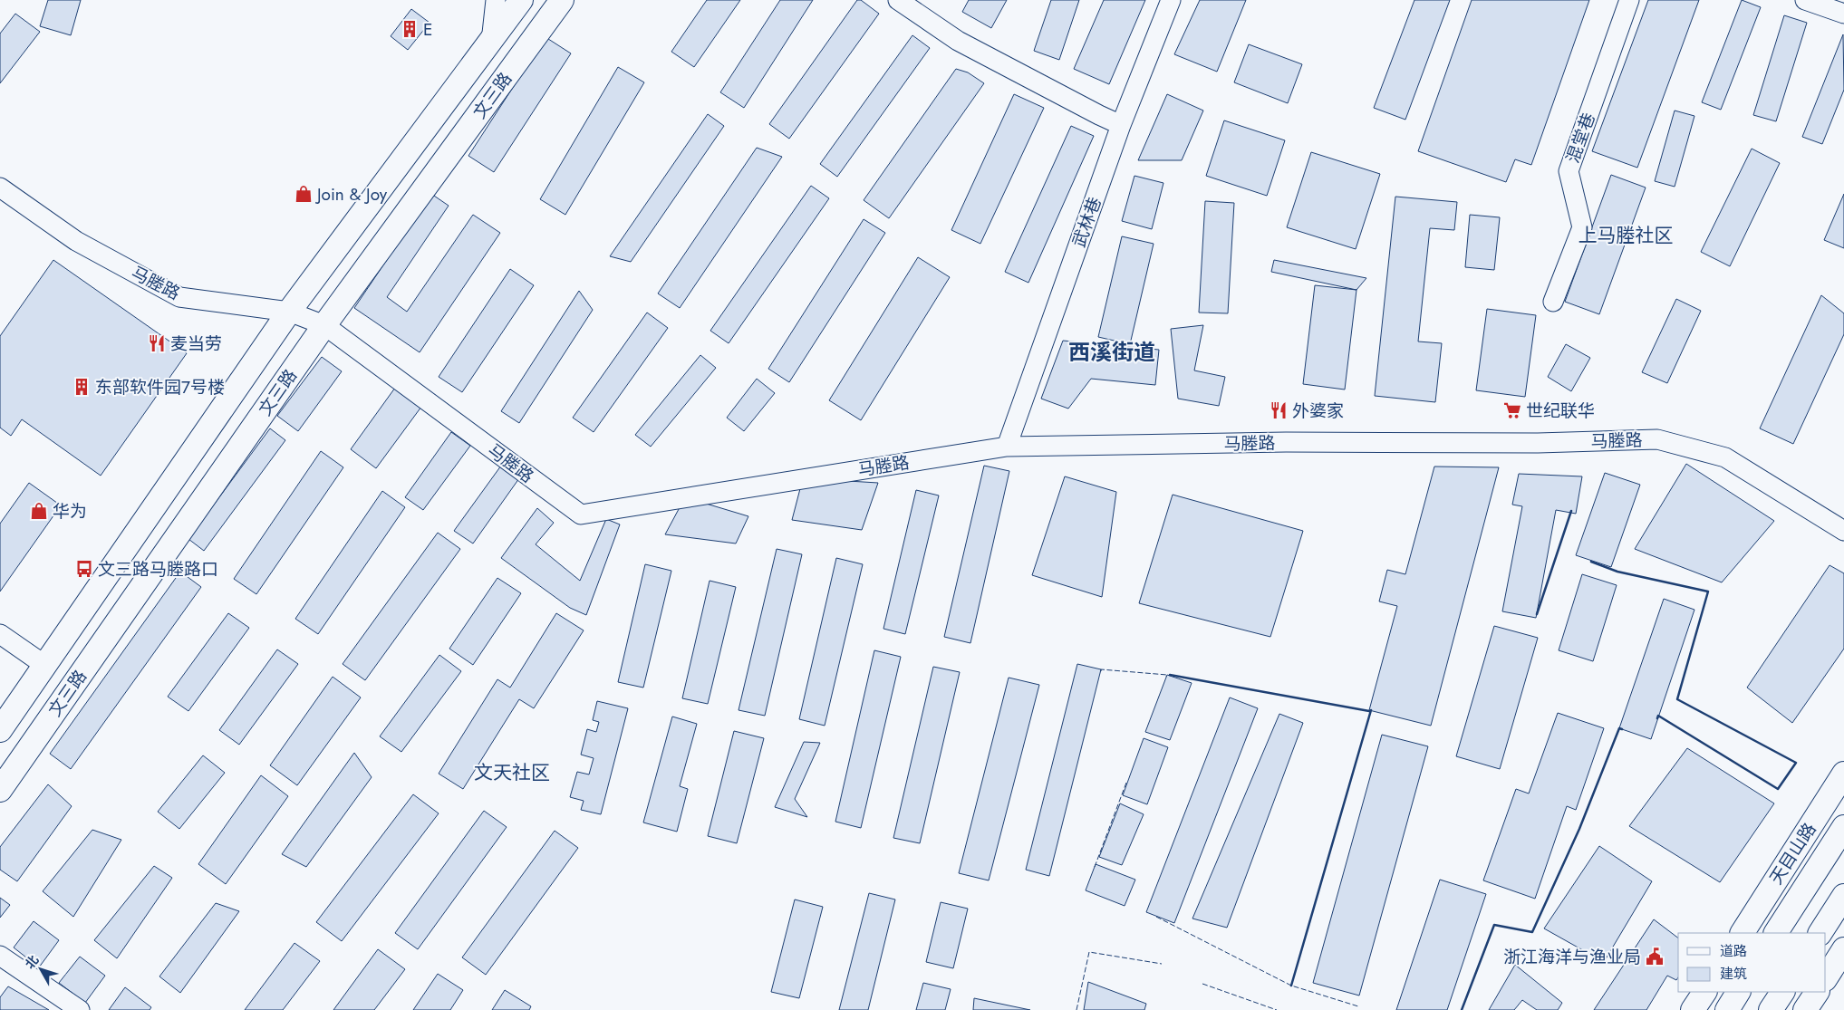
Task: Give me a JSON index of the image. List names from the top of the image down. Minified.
{"streets":{"main road":["文三路","天目山路"],"street":["混堂巷","武林巷","马塍路"]},"crossings":[["文三路","马塍路"],["武林巷","马塍路"]],"districts":["上马塍社区","西溪街道","文天社区"],"places":{"building":["E","东部软件园7号楼"],"shop":["Join & Joy","华为"],"restaurant":["麦当劳","外婆家"],"supermarket":["世纪联华"],"bus stop":["文三路马塍路口"],"public building":["浙江海洋与渔业局"]},"legend":["道路","建筑"],"north":"top left"}
